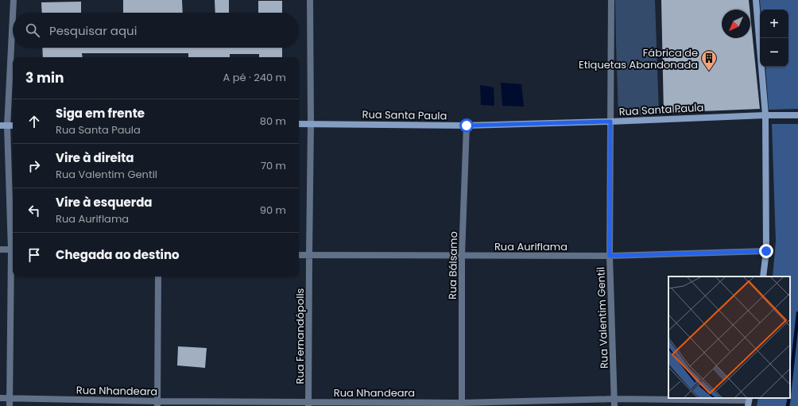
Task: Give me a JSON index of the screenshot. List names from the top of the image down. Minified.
{"streets":{"street":["Rua Santa Paula","Rua Auriflama","Rua Bálsamo","Rua Valentim Gentil","Rua Fernandópolis","Rua Nhandeara"]},"crossings":[["Rua Santa Paula","Rua Bálsamo"],["Rua Santa Paula","Rua Valentim Gentil"],["Rua Santa Paula","Rua Fernandópolis"],["Rua Auriflama","Rua Bálsamo"],["Rua Auriflama","Rua Valentim Gentil"],["Rua Auriflama","Rua Fernandópolis"],["Rua Bálsamo","Rua Nhandeara"],["Rua Valentim Gentil","Rua Nhandeara"],["Rua Fernandópolis","Rua Nhandeara"]],"places":{"building":["Fábrica de Etiquetas Abandonada"]},"north":"bottom left","page":{"map_buttons":["+","−"],"search":"Pesquisar aqui","heading":["3 min","A pé · 240 m"],"list":[["Siga em frente","Rua Santa Paula","80 m"],["Vire à direita","Rua Valentim Gentil","70 m"],["Vire à esquerda","Rua Auriflama","90 m"],"Chegada ao destino"]}}
